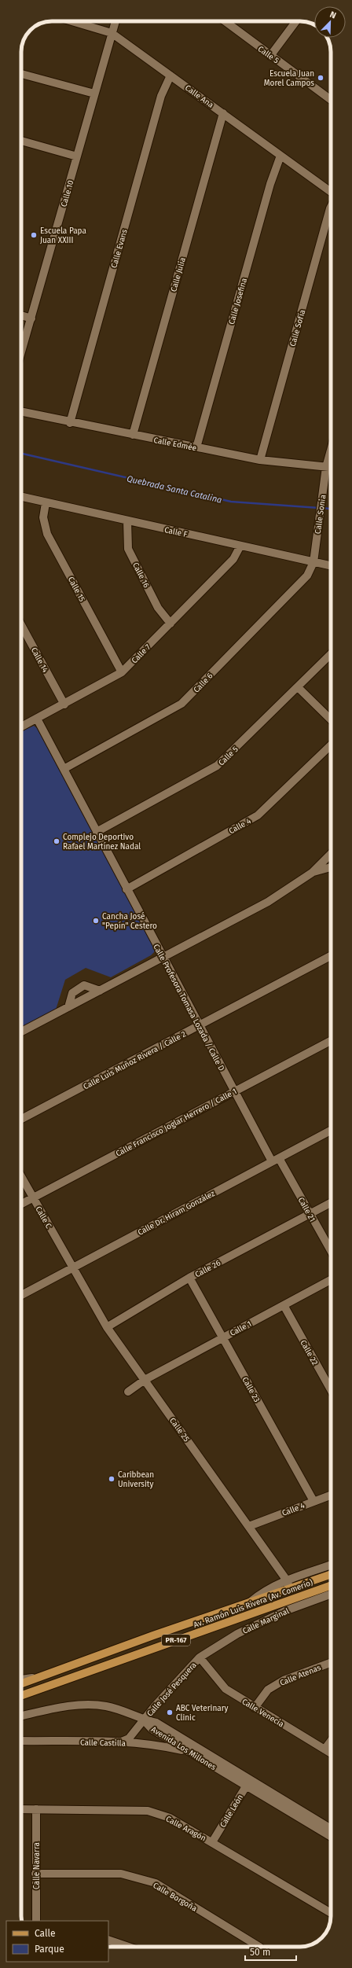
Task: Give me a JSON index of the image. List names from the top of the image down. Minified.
{"streets":{"main road":["Av. Ramón Luis Rivera (Av. Comerío)","PR-167"],"street":["Calle 5","Calle Ana","Calle 10","Calle Evans","Calle Julia","Calle Josefina","Calle Sofía","Calle Edmée","Calle Sonia","Calle F","Calle 16","Calle 15","Calle 7","Calle 14","Calle 6","Calle 4","Calle Profesora Tomasa Lozada / Calle D","Calle Luis Muñoz Rivera / Calle 2","Calle Francisco Joglar Herrero / Calle 1","Calle 21","Calle Dr. Hiram González","Calle C","Calle 26","Calle 1","Calle 22","Calle 23","Calle 25","Calle Marginal","Calle Atenas","Calle José Pesquera","Calle Venecia","Calle Castilla","Avenida Los Millones","Calle León","Calle Aragón","Calle Navarra","Calle Borgoña"]},"crossings":[["Calle 5","Calle Profesora Tomasa Lozada / Calle D"],["Calle Ana","Calle 10"],["Calle Ana","Calle Evans"],["Calle Ana","Calle Julia"],["Calle Ana","Calle Josefina"],["Calle Evans","Calle Edmée"],["Calle Julia","Calle Edmée"],["Calle Josefina","Calle Edmée"],["Calle Sofía","Calle Edmée"],["Calle Edmée","Calle Sonia"],["Calle Sonia","Calle F"],["Calle Sonia","Calle 6"],["Calle F","Calle 16"],["Calle F","Calle 15"],["Calle F","Calle 7"],["Calle F","Calle 6"],["Calle 16","Calle 7"],["Calle 15","Calle 7"],["Calle 7","Calle 14"],["Calle 7","Calle Profesora Tomasa Lozada / Calle D"],["Calle 6","Calle Profesora Tomasa Lozada / Calle D"],["Calle 4","Calle Profesora Tomasa Lozada / Calle D"],["Calle 4","Calle 23"],["Calle 4","Calle 25"],["Calle Profesora Tomasa Lozada / Calle D","Calle Luis Muñoz Rivera / Calle 2"],["Calle Profesora Tomasa Lozada / Calle D","Calle Francisco Joglar Herrero / Calle 1"],["Calle Profesora Tomasa Lozada / Calle D","Calle Dr. Hiram González"],["Calle Francisco Joglar Herrero / Calle 1","Calle C"],["Calle 21","Calle Dr. Hiram González"],["Calle 21","Calle 26"],["Calle Dr. Hiram González","Calle C"],["Calle Dr. Hiram González","Calle 25"],["Calle C","Calle 25"],["Calle 26","Calle 23"],["Calle 26","Calle 25"],["Calle 1","Calle 22"],["Calle 1","Calle 23"],["Calle 1","Calle 25"],["Calle 25","Av. Ramón Luis Rivera (Av. Comerío)"],["Calle Marginal","Calle José Pesquera"],["Calle Marginal","Calle Venecia"],["Calle Atenas","Calle Venecia"],["Calle José Pesquera","Calle Venecia"],["Calle José Pesquera","Calle Castilla"],["Calle José Pesquera","Avenida Los Millones"],["Calle Castilla","Avenida Los Millones"],["Avenida Los Millones","Calle León"],["Calle León","Calle Aragón"],["Calle Aragón","Calle Navarra"],["Calle Navarra","Calle Borgoña"]],"water":["Quebrada Santa Catalina"],"places":["Escuela Juan Morel Campos","Escuela Papa Juan XXIII","Complejo Deportivo Rafael Martínez Nadal","Cancha José \"Pepín\" Cestero","Caribbean University","ABC Veterinary Clinic"],"legend":["Calle","Parque"],"scale_bar":"50 m","north":"top right"}
